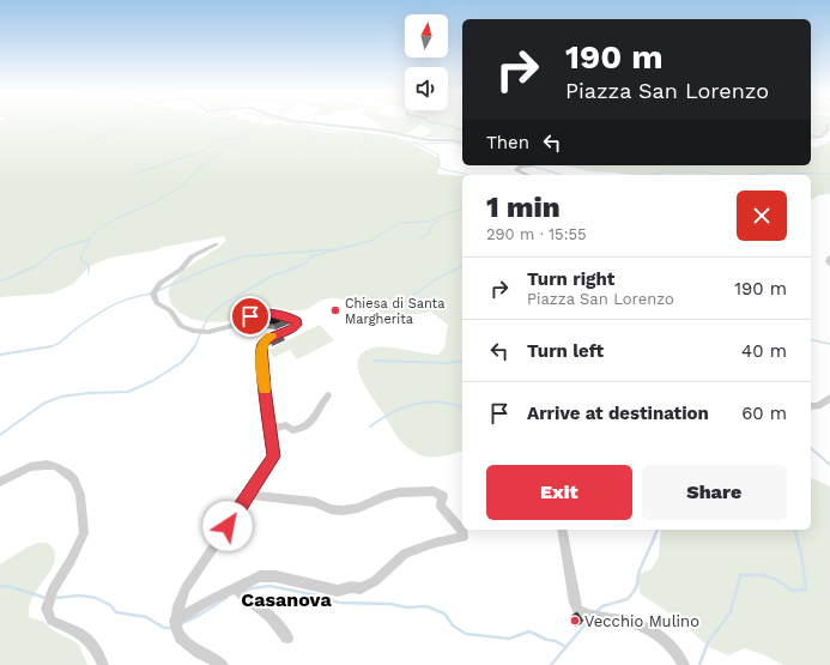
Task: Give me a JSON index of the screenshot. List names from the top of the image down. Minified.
{"districts":["Casanova"],"places":["Chiesa di Santa Margherita","Vecchio Mulino"],"north":"top","page":{"turn":["190 m","Piazza San Lorenzo"],"then":"Then","heading":["1 min","290 m · 15:55"],"list":[{"name":"Turn right","note":"Piazza San Lorenzo","value":"190 m"},{"name":"Turn left","value":"40 m"},{"name":"Arrive at destination","value":"60 m"}],"buttons":["Exit","Share"]}}
